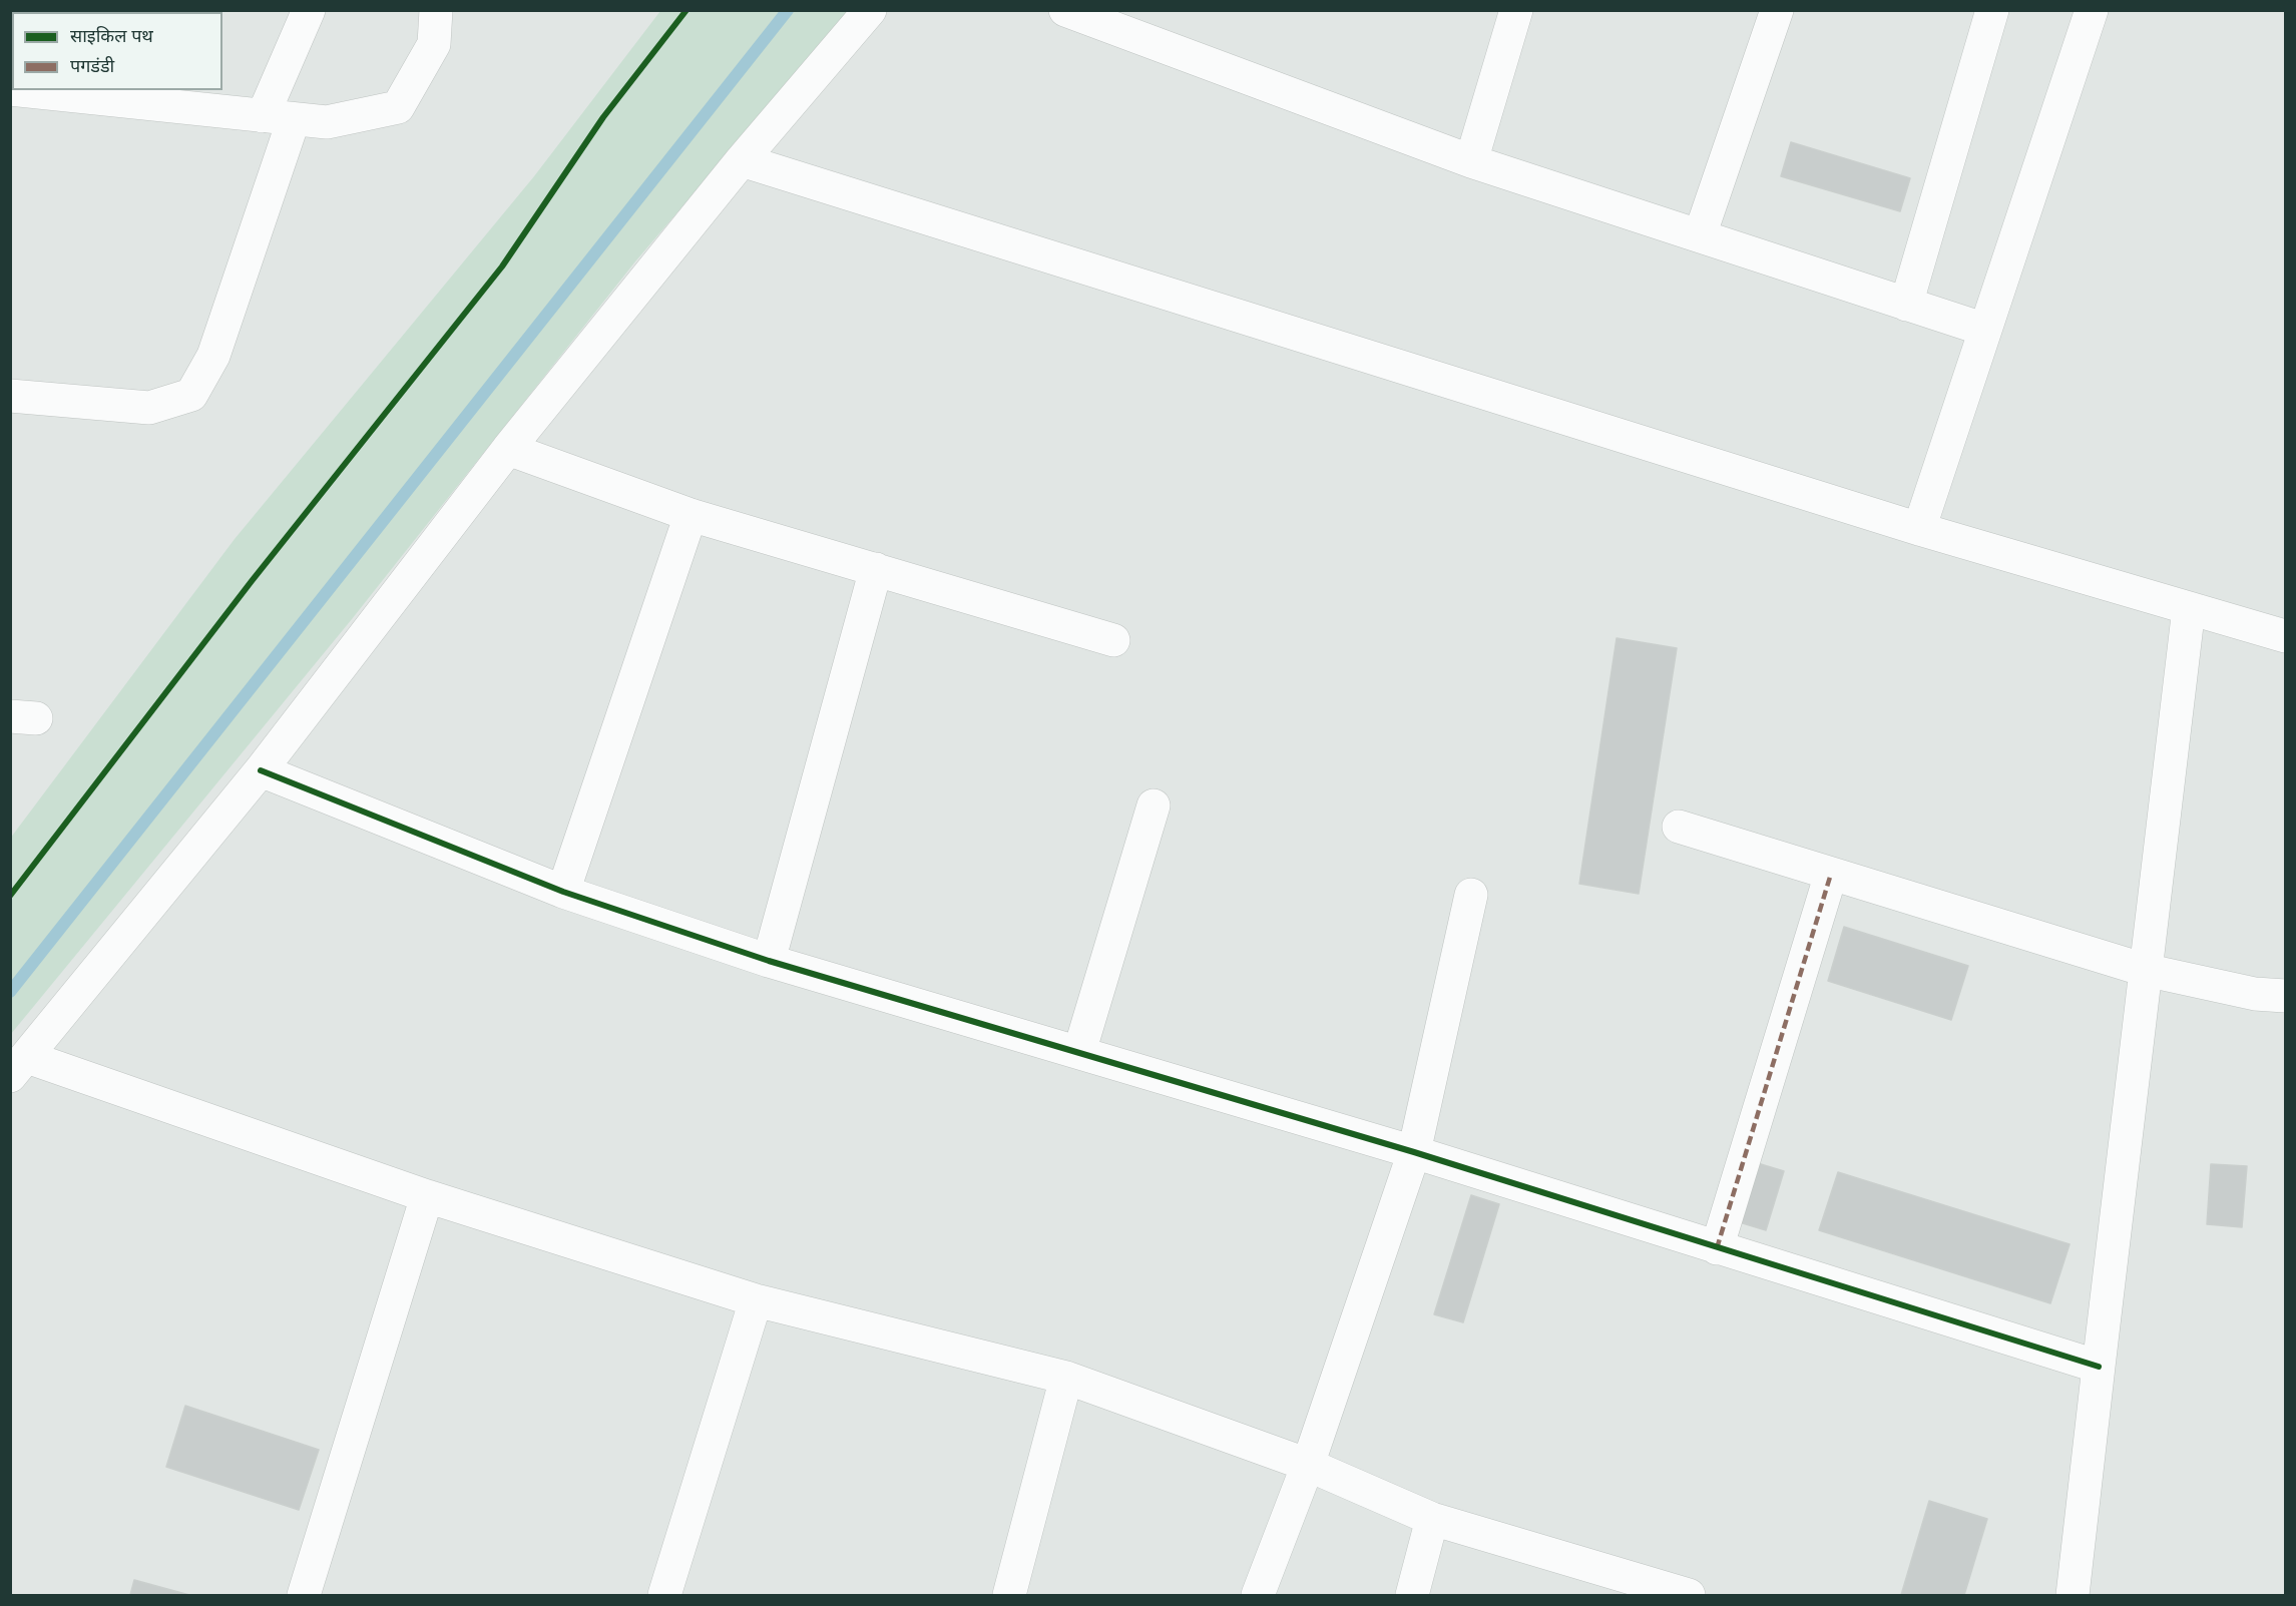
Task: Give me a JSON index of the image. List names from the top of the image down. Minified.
{"legend":["साइकिल पथ","पगडंडी"]}
